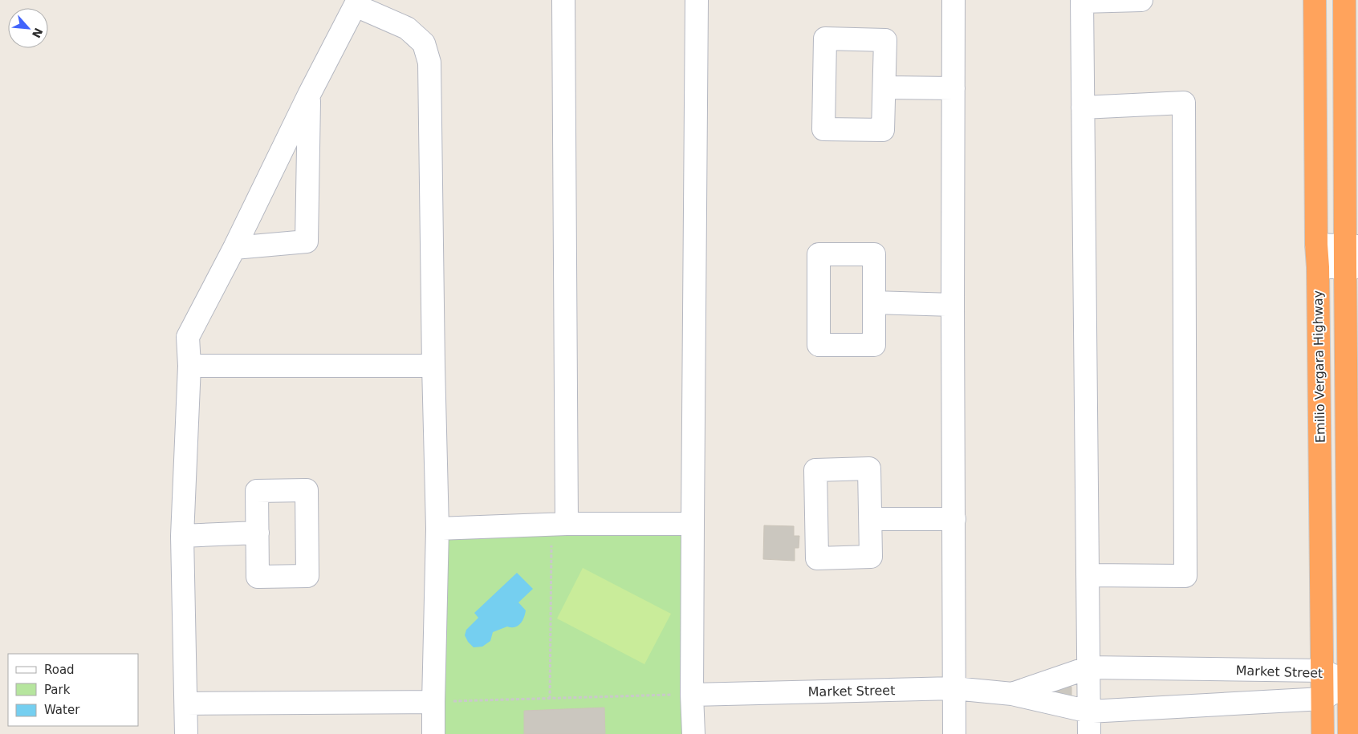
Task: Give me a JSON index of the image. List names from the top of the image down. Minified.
{"streets":{"highway":["Emilio Vergara Highway"],"street":["Market Street"]},"crossings":[["Emilio Vergara Highway","Market Street"]],"legend":["Road","Park","Water"],"north":"bottom right"}
